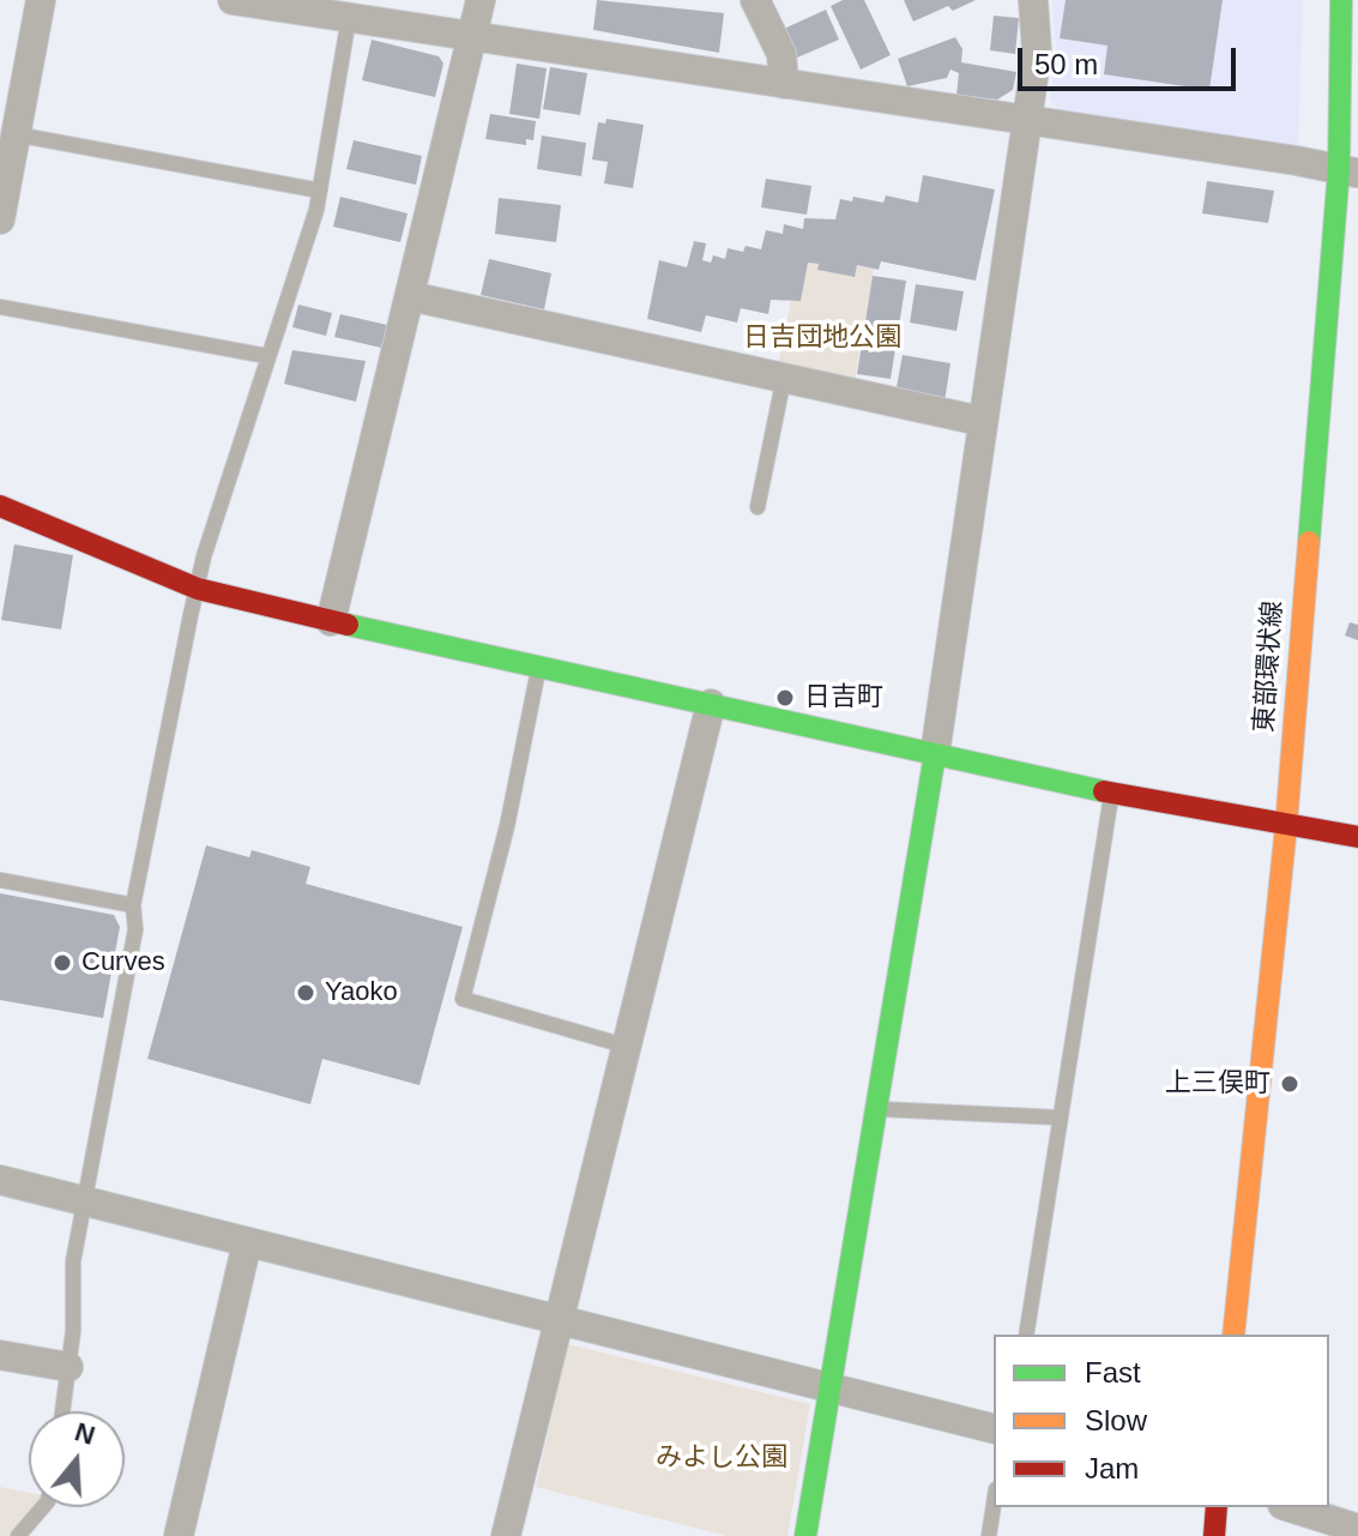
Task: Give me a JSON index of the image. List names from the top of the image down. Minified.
{"streets":{"street":["東部環状線"]},"parks":["日吉団地公園","みよし公園"],"places":["日吉町","Curves","Yaoko","上三俣町"],"legend":["Fast","Slow","Jam"],"scale_bar":"50 m","north":"top"}
